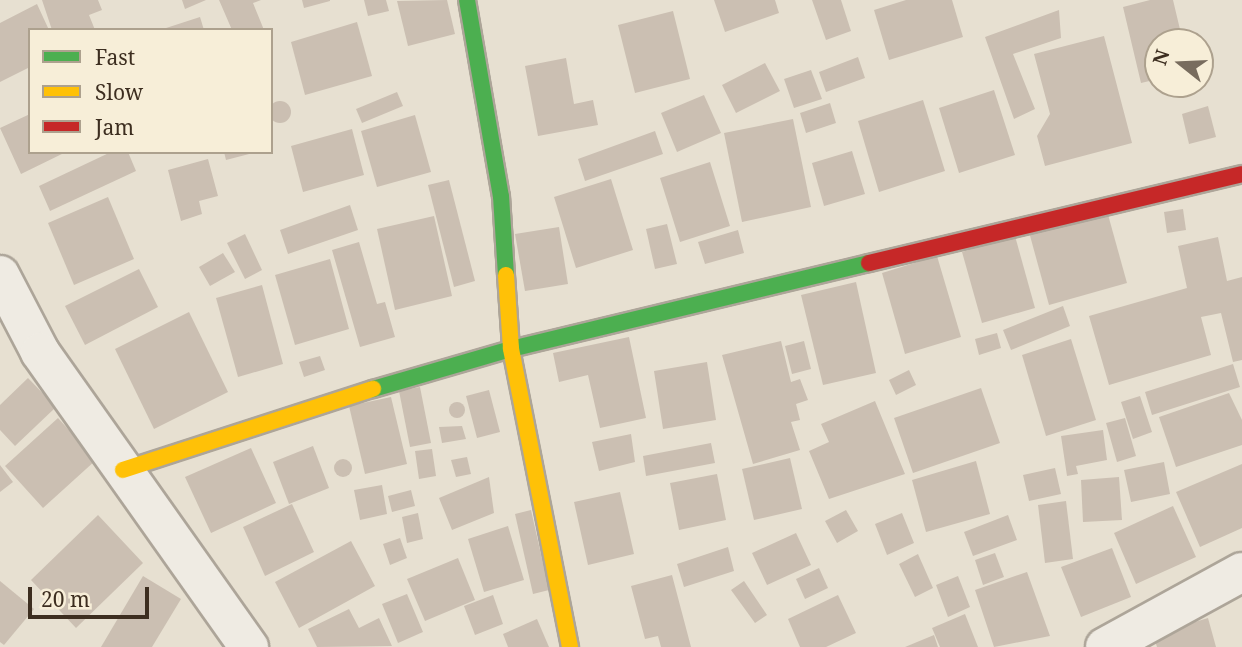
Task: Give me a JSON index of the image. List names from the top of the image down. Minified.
{"legend":["Fast","Slow","Jam"],"scale_bar":"20 m","north":"left"}
